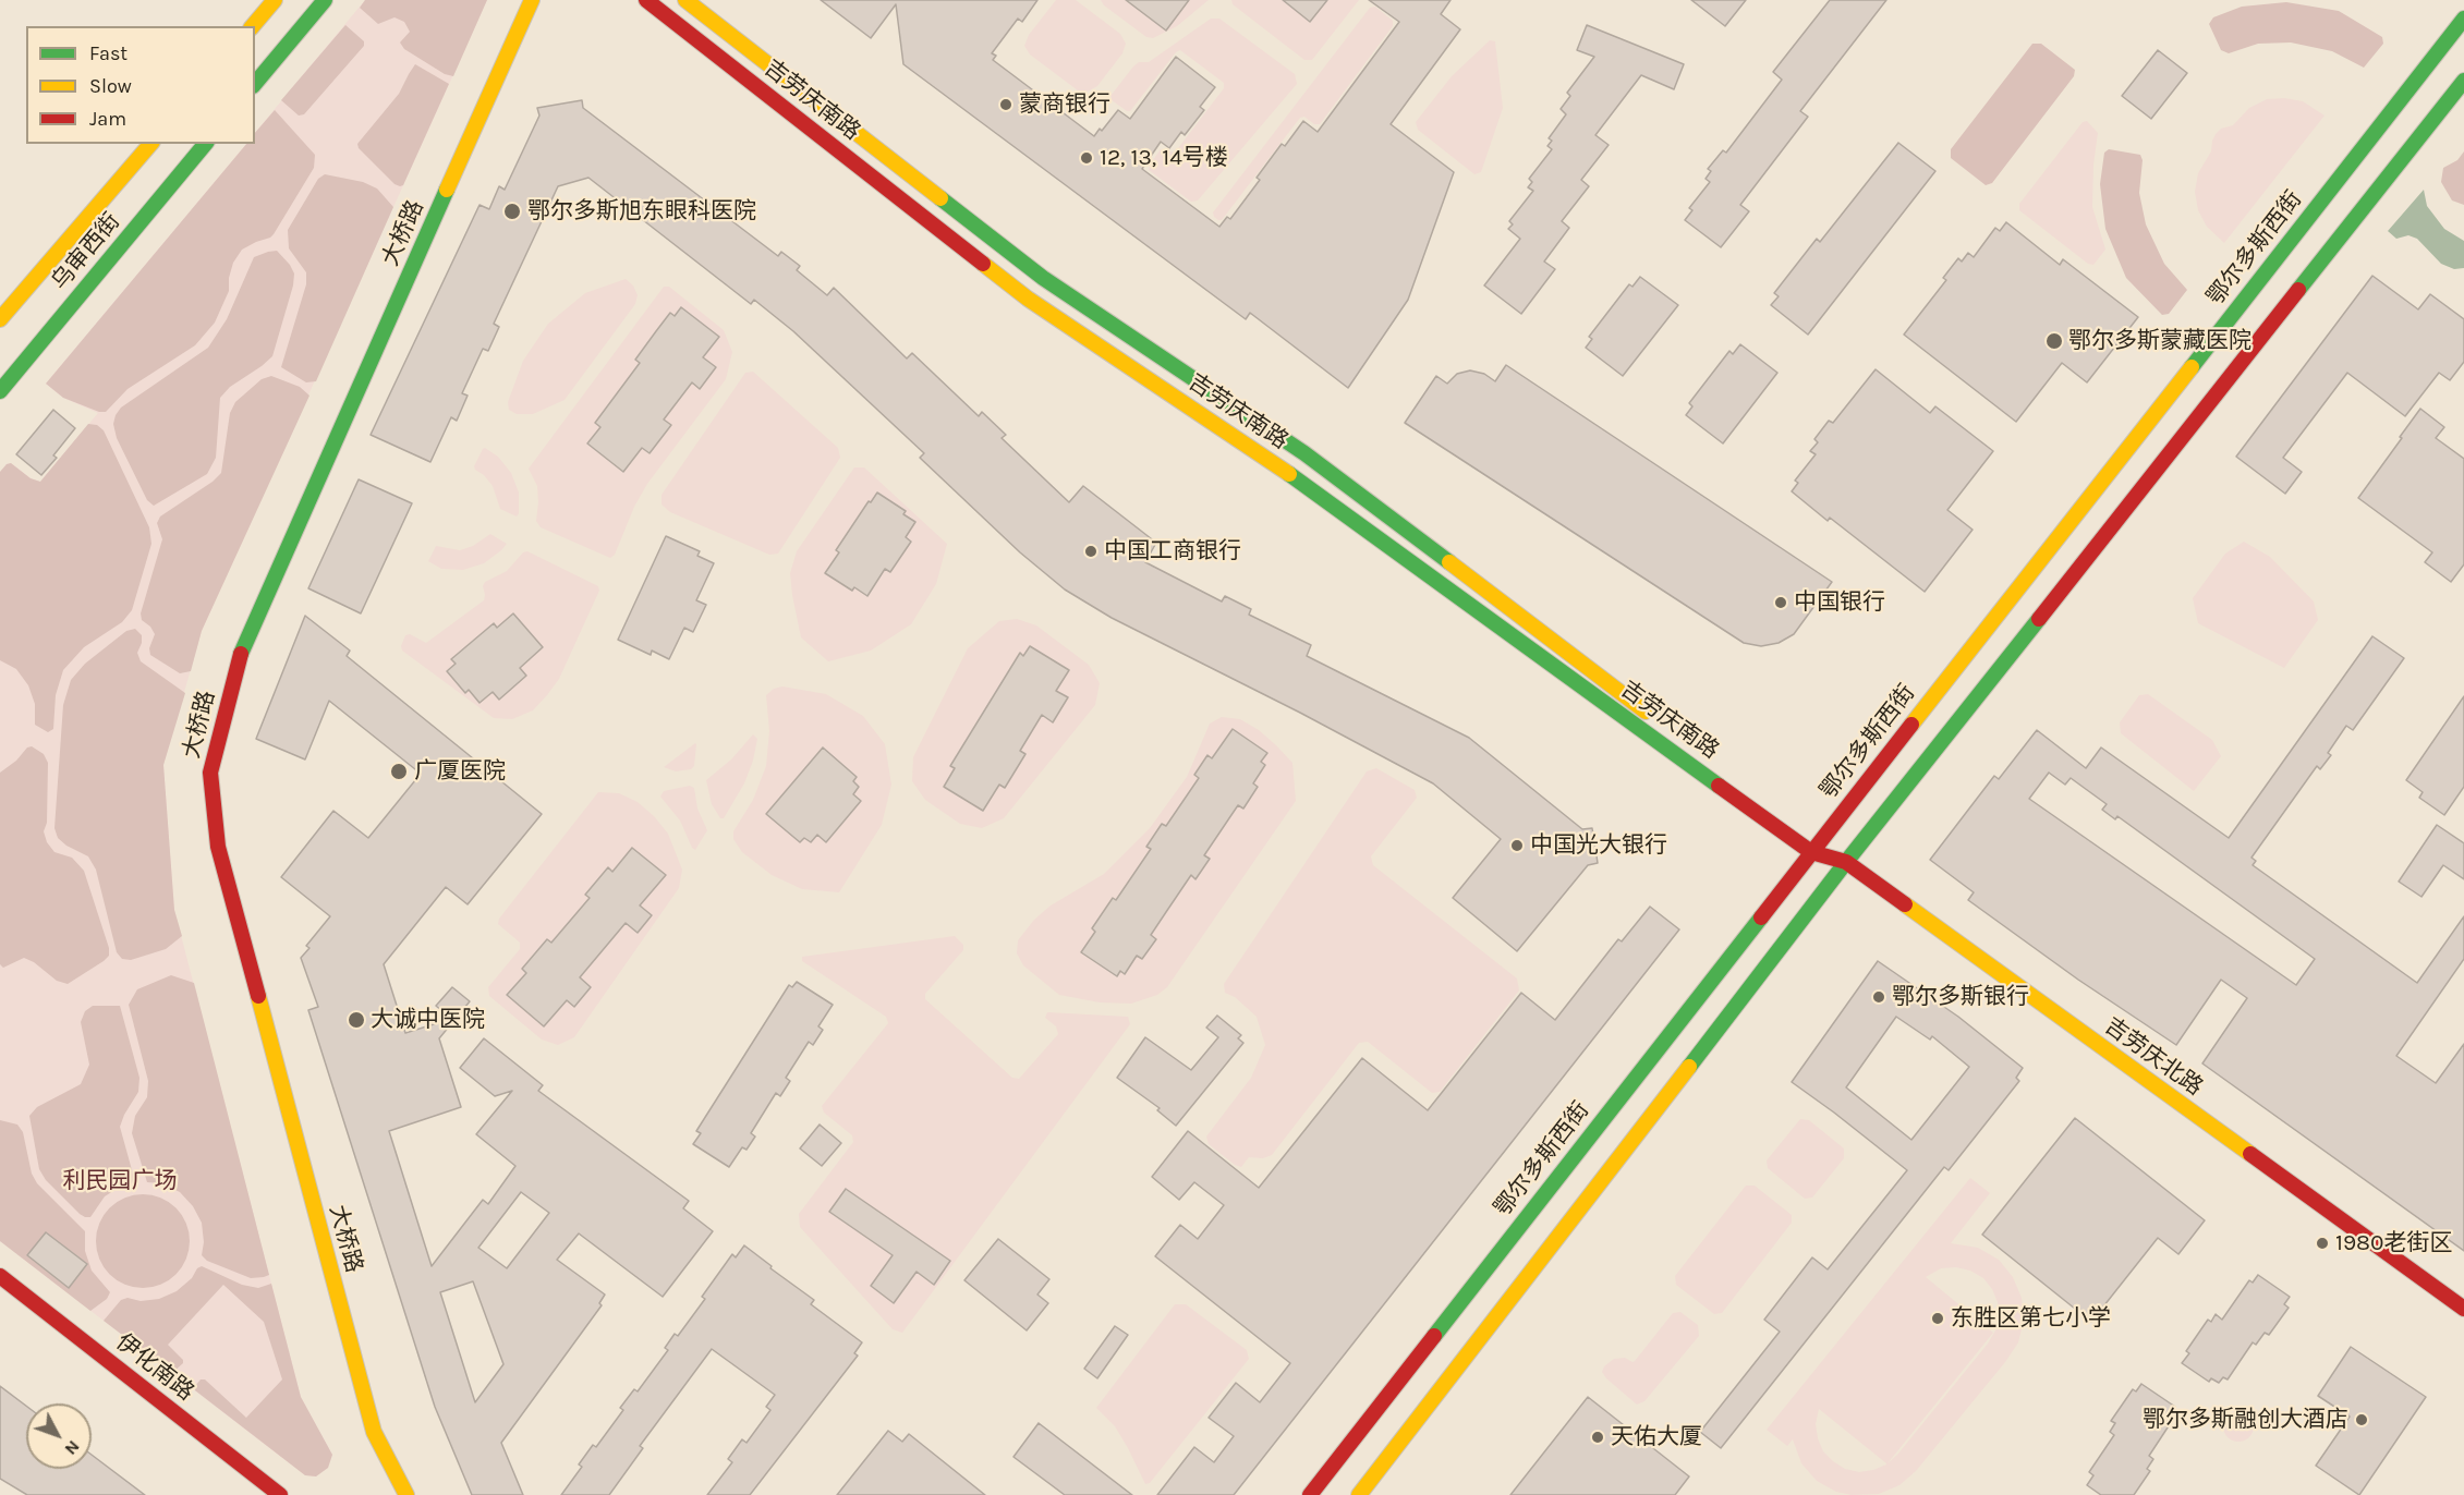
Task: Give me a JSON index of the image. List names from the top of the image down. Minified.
{"streets":{"main road":["吉劳庆南路","大桥路","鄂尔多斯西街","乌审西街","吉劳庆北路","伊化南路"]},"crossings":[["吉劳庆南路","鄂尔多斯西街"],["吉劳庆南路","吉劳庆北路"],["鄂尔多斯西街","吉劳庆北路"]],"parks":["利民园广场"],"places":["蒙商银行","12, 13, 14号楼","鄂尔多斯旭东眼科医院","鄂尔多斯蒙藏医院","中国工商银行","中国银行","广厦医院","中国光大银行","鄂尔多斯银行","大诚中医院","1980老街区","东胜区第七小学","鄂尔多斯融创大酒店","天佑大厦"],"legend":["Fast","Slow","Jam"],"north":"bottom right"}
